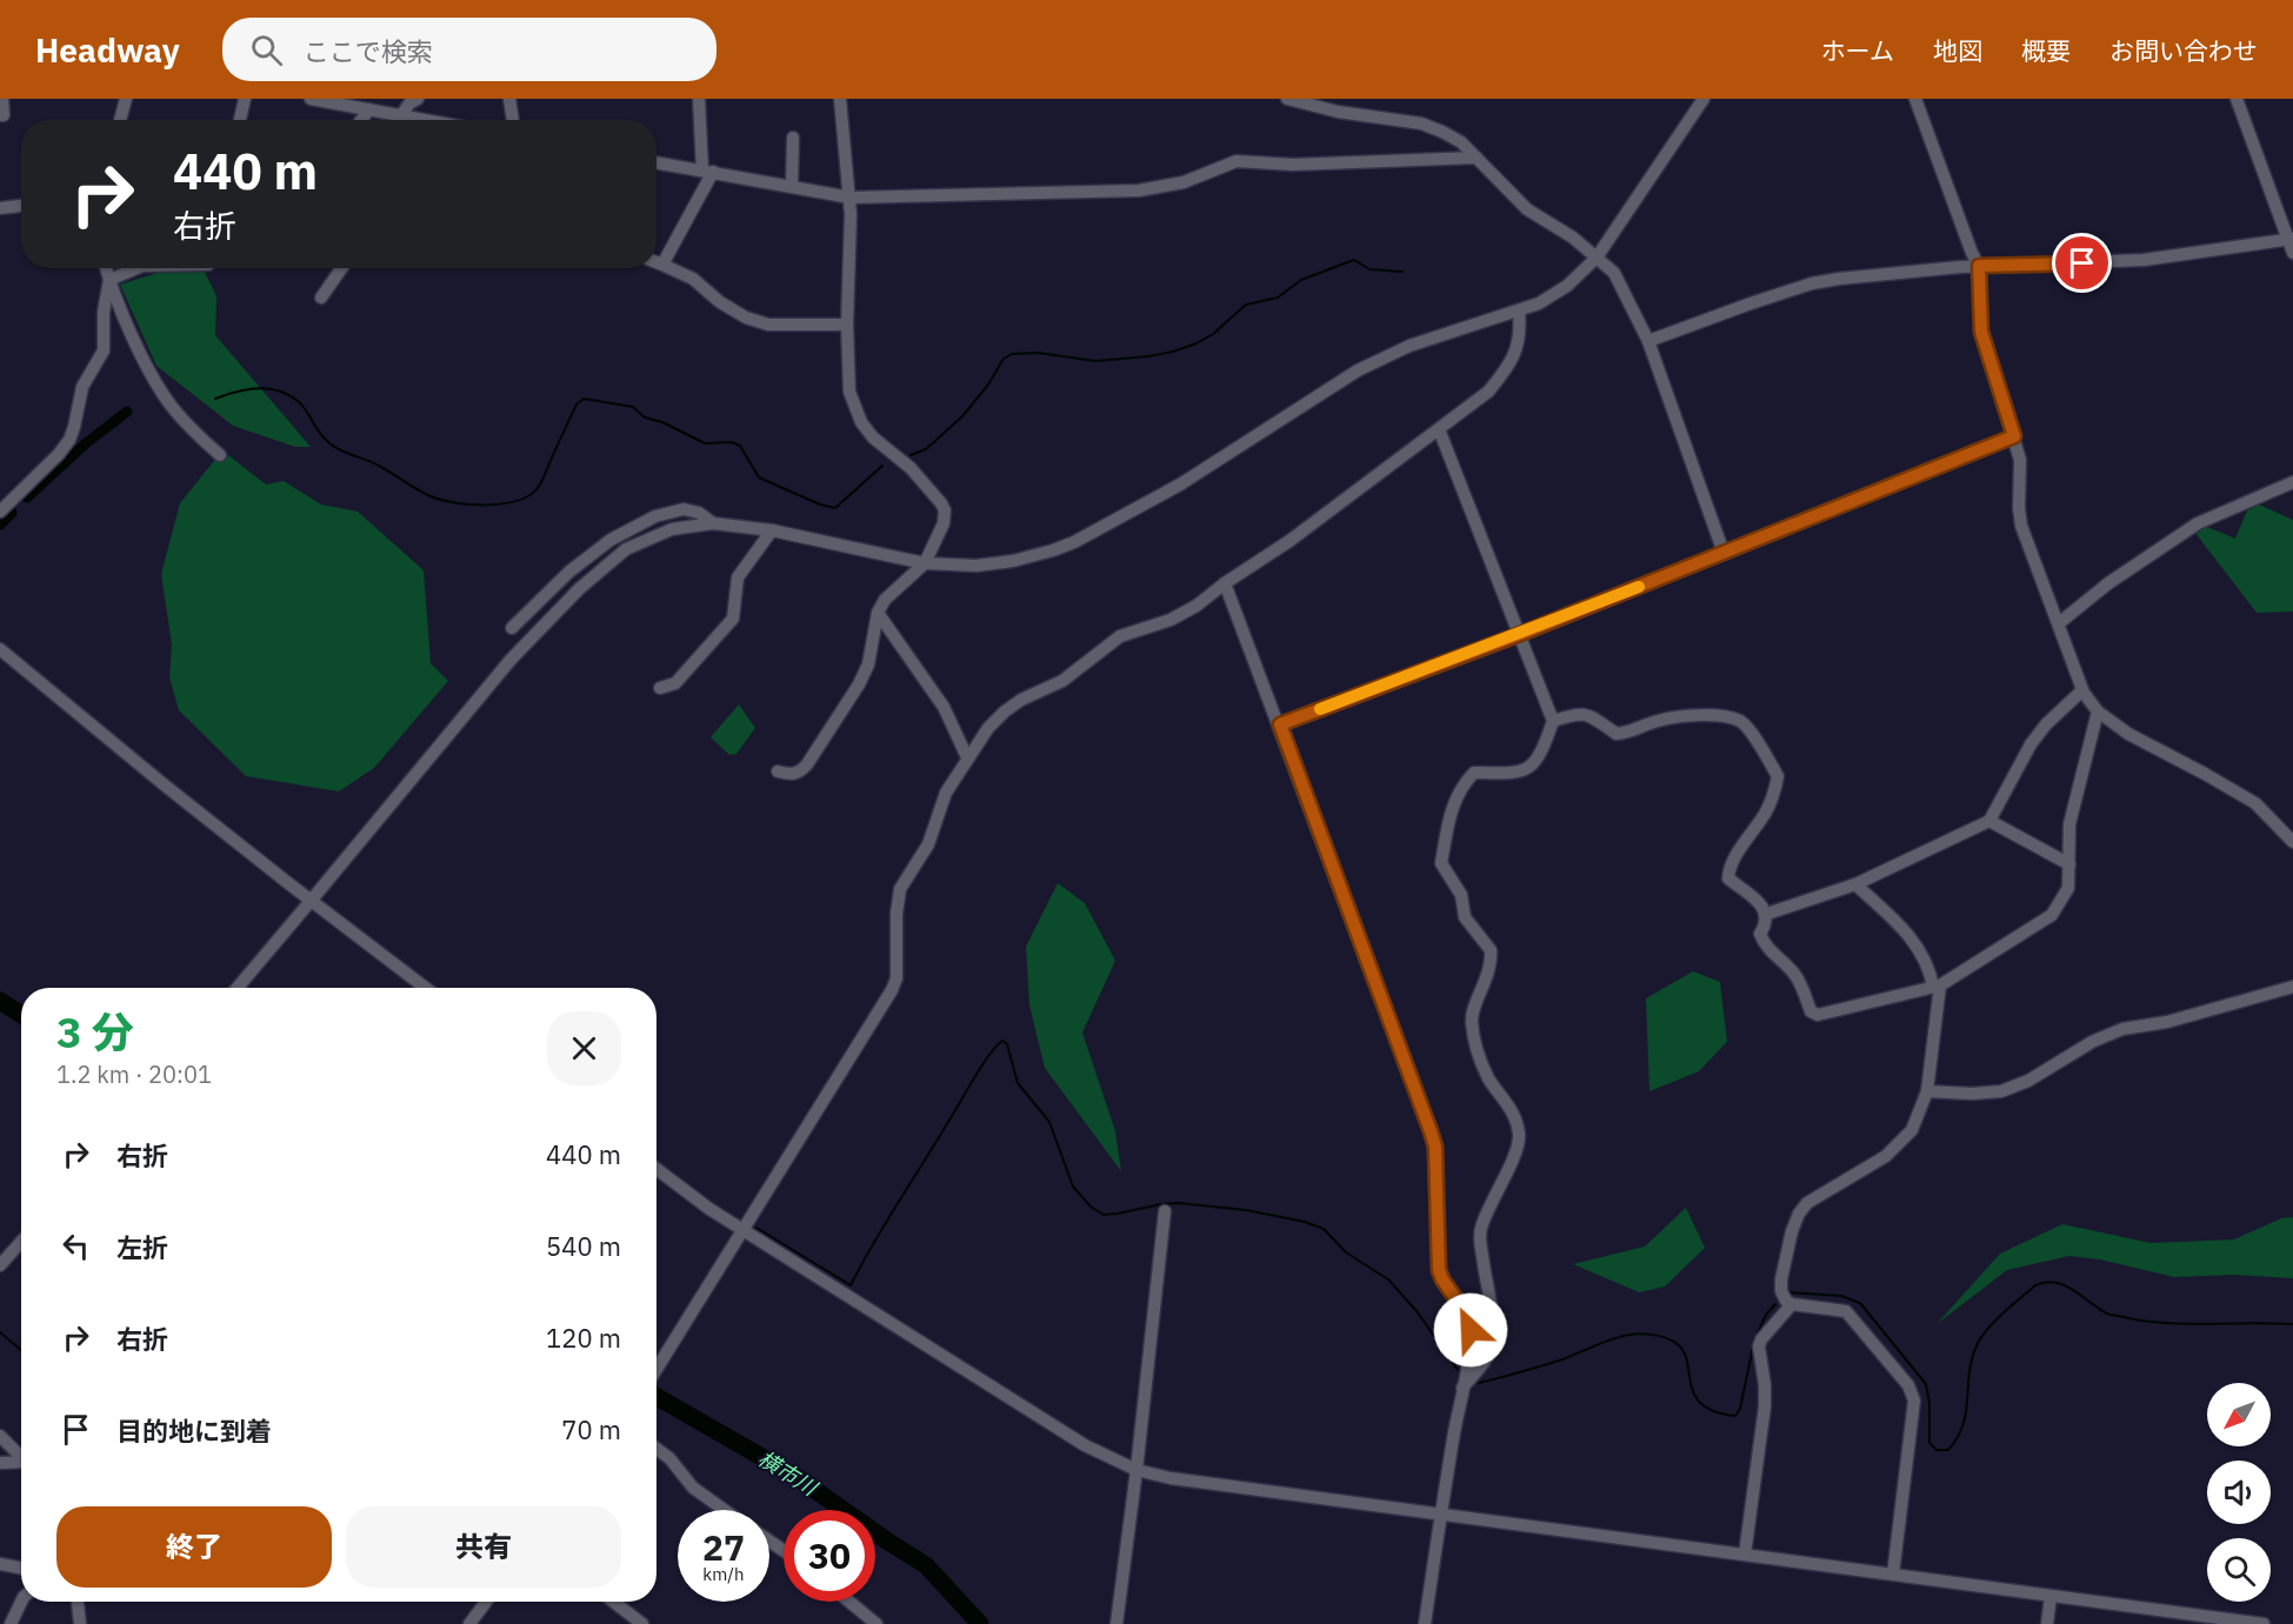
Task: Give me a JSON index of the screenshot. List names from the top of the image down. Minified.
{"water":["横市川"],"north":"bottom left","page":{"header":"Headway","search":"ここで検索","nav":["ホーム","地図","概要","お問い合わせ"],"turn":["440 m","右折"],"heading":["3 分","1.2 km · 20:01"],"list":[{"name":"右折","value":"440 m"},{"name":"左折","value":"540 m"},{"name":"右折","value":"120 m"},{"name":"目的地に到着","value":"70 m"}],"buttons":["終了","共有"],"speed":"27 km/h","limit":"30"}}
